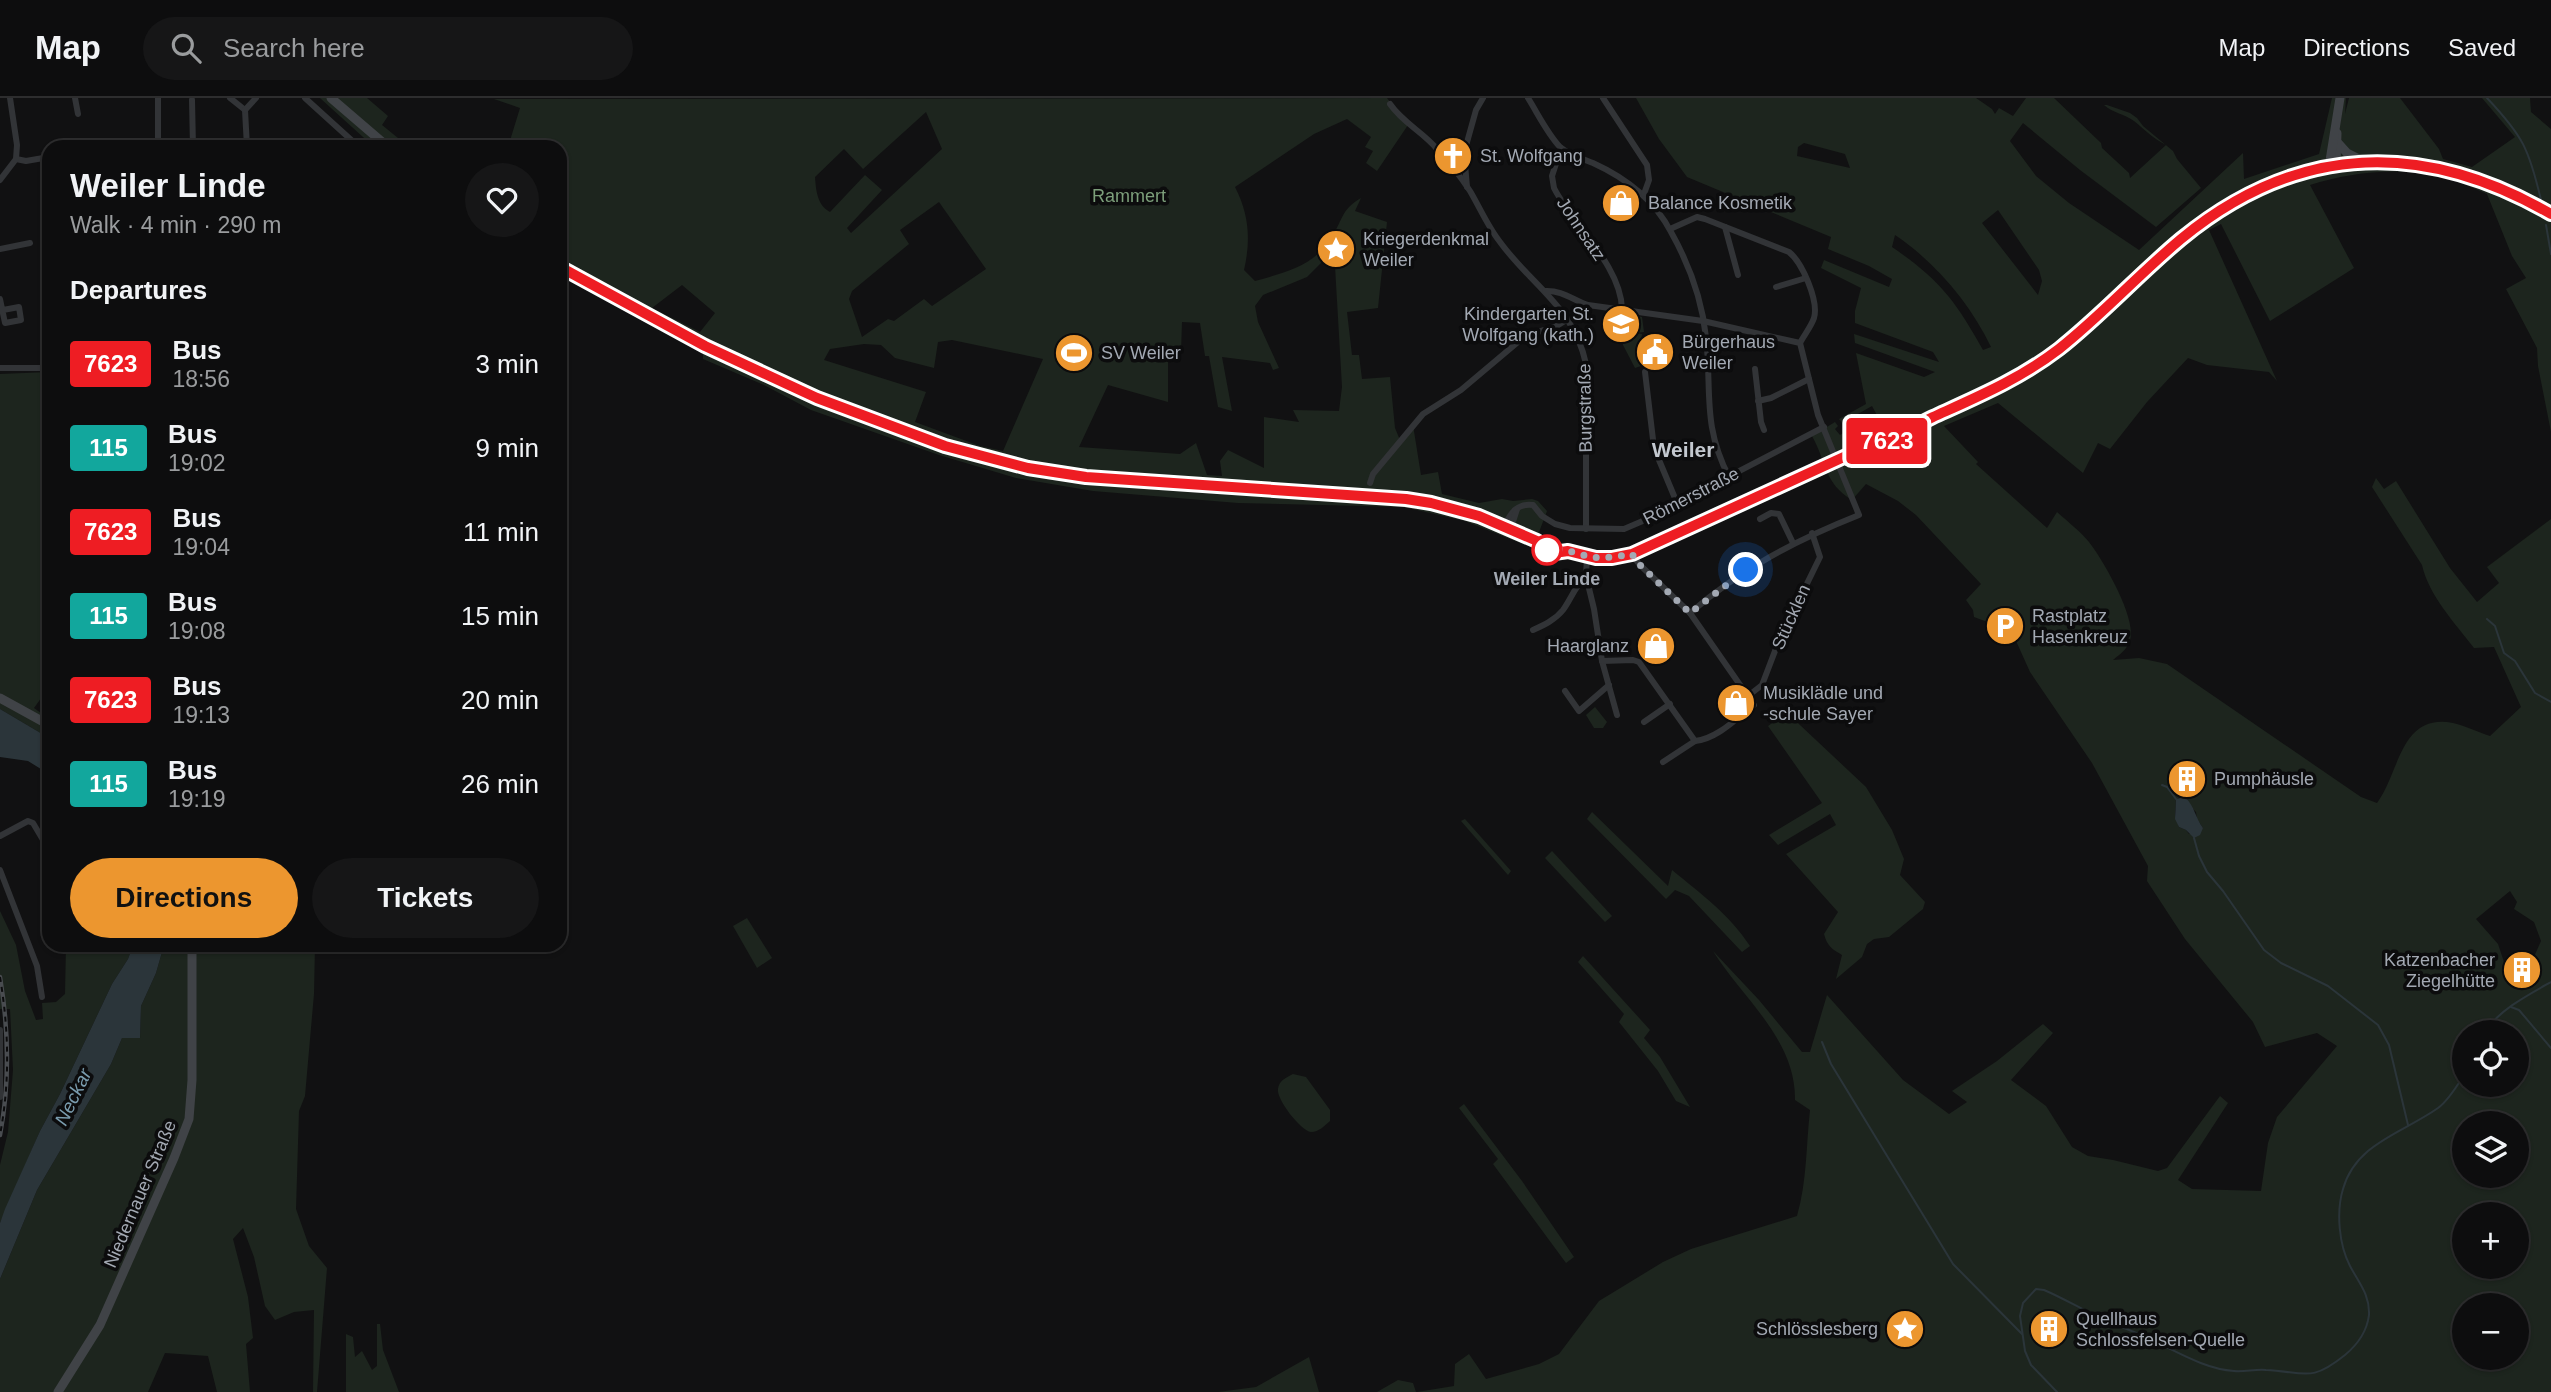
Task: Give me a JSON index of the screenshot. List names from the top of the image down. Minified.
{"streets":{"main road":["Niedernauer Straße"],"street":["Johnsatz","Burgstraße","Römerstraße","Stücklen"]},"crossings":[["Burgstraße","Römerstraße"]],"districts":["Weiler"],"water":["Neckar"],"parks":["Rammert"],"places":{"church":["St. Wolfgang"],"shop":["Balance Kosmetik","Haarglanz","Musiklädle und -schule Sayer"],"place":["Kriegerdenkmal Weiler","Schlösslesberg"],"school or university":["Kindergarten St. Wolfgang (kath.)"],"public building":["Bürgerhaus Weiler"],"sports":["SV Weiler"],"other":["Weiler Linde"],"parking":["Rastplatz Hasenkreuz"],"building":["Pumphäusle","Katzenbacher Ziegelhütte","Quellhaus Schlossfelsen-Quelle"]},"lines":["bus line 7623"],"page":{"header":"Map","search":"Search here","nav":["Map","Directions","Saved"],"on_map":"7623","heading":[["Weiler Linde","Walk · 4 min · 290 m"],"Departures"],"list":[{"mark":"7623","name":"Bus","note":"18:56","value":"3 min"},{"mark":"115","name":"Bus","note":"19:02","value":"9 min"},{"mark":"7623","name":"Bus","note":"19:04","value":"11 min"},{"mark":"115","name":"Bus","note":"19:08","value":"15 min"},{"mark":"7623","name":"Bus","note":"19:13","value":"20 min"},{"mark":"115","name":"Bus","note":"19:19","value":"26 min"}],"buttons":["Directions","Tickets"],"map_buttons":["+","−"]}}
